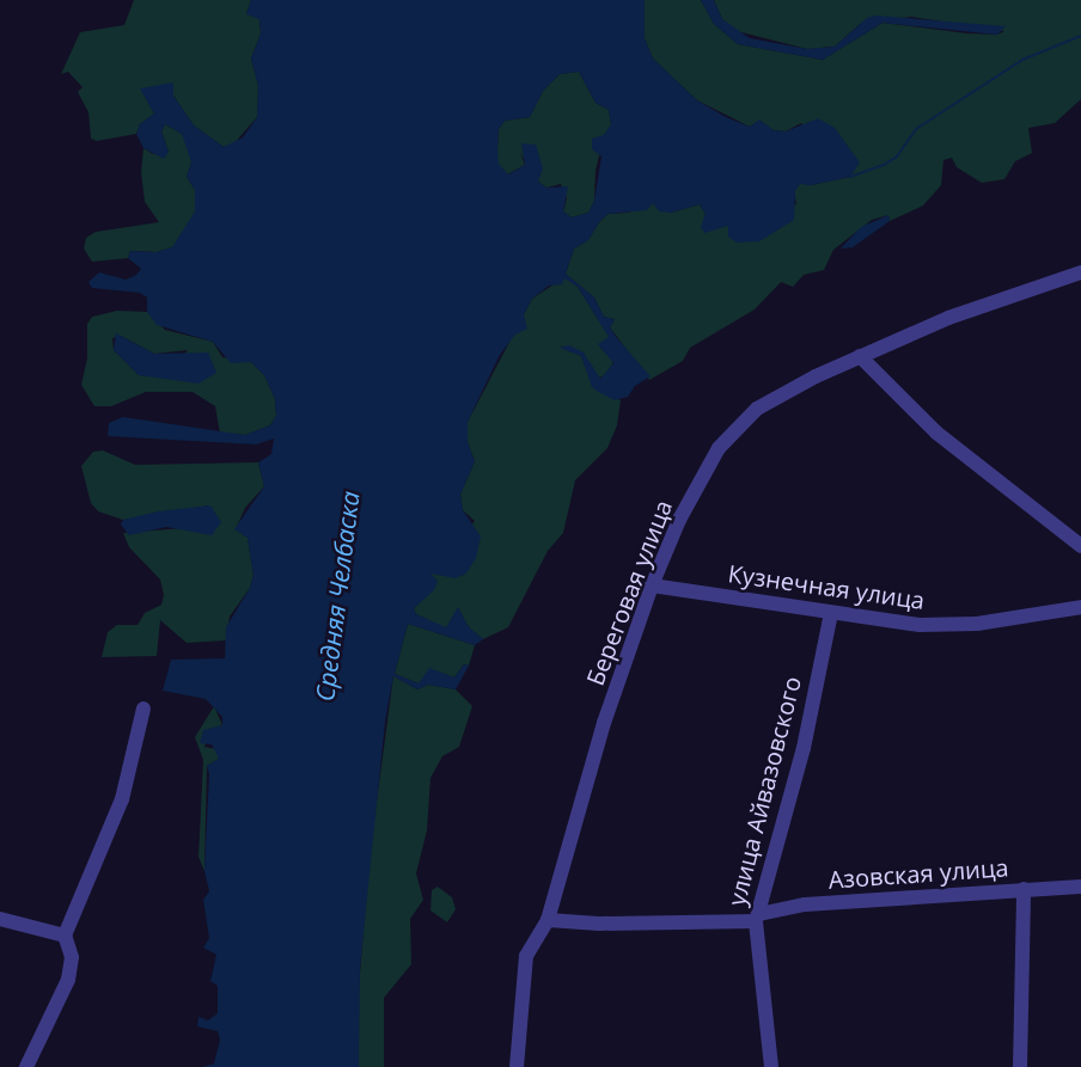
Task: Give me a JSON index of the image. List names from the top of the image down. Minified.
{"streets":{"street":["Кузнечная улица","Береговая улица","улица Айвазовского","Азовская улица"]},"crossings":[["Кузнечная улица","Береговая улица"],["Кузнечная улица","улица Айвазовского"],["Береговая улица","Азовская улица"],["улица Айвазовского","Азовская улица"]],"water":["Средняя Челбаска"]}
